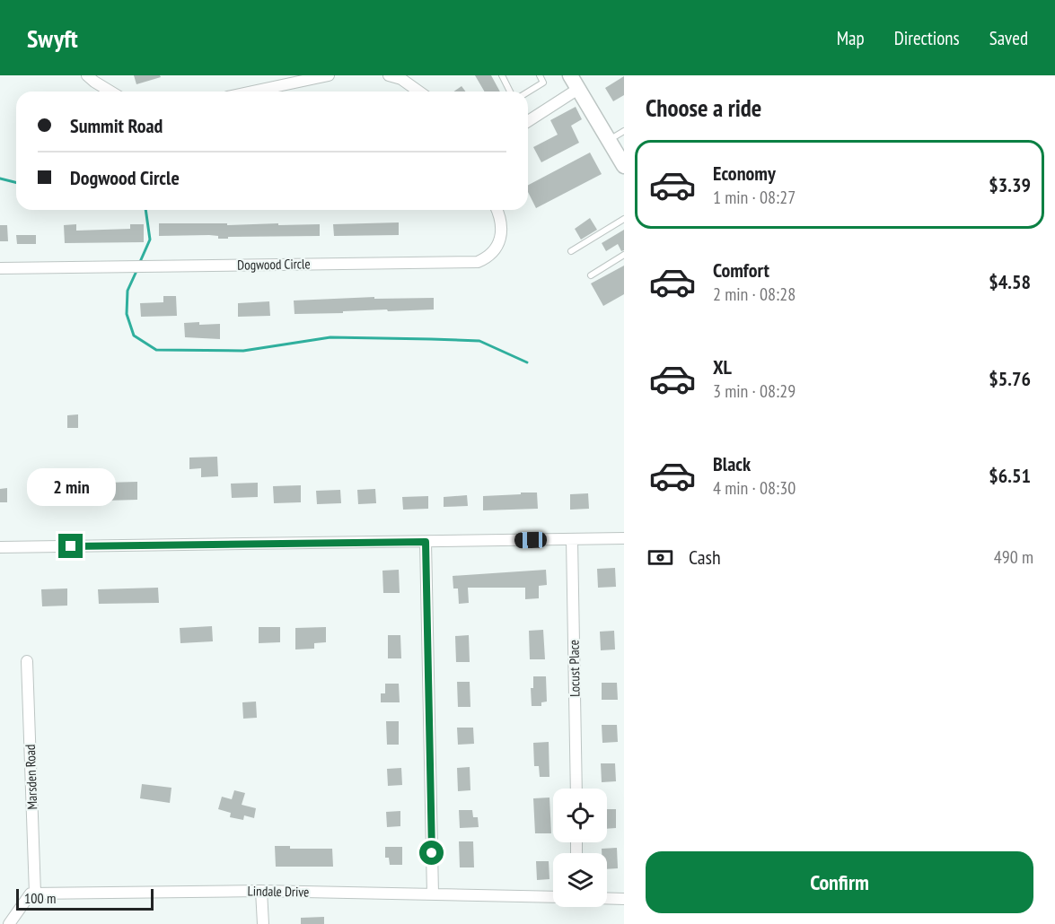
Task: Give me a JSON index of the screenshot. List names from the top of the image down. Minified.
{"streets":{"street":["Dogwood Circle","Locust Place","Marsden Road","Lindale Drive"]},"crossings":[["Marsden Road","Lindale Drive"]],"scale_bar":"100 m","page":{"header":"Swyft","nav":["Map","Directions","Saved"],"heading":"Choose a ride","banner":["Summit Road","Dogwood Circle"],"list":[{"name":"Economy","note":"1 min · 08:27","value":"$3.39"},{"name":"Comfort","note":"2 min · 08:28","value":"$4.58"},{"name":"XL","note":"3 min · 08:29","value":"$5.76"},{"name":"Black","note":"4 min · 08:30","value":"$6.51"}],"bubble":"2 min","pay":["Cash","490 m"],"buttons":"Confirm","scale":"100 m"}}
